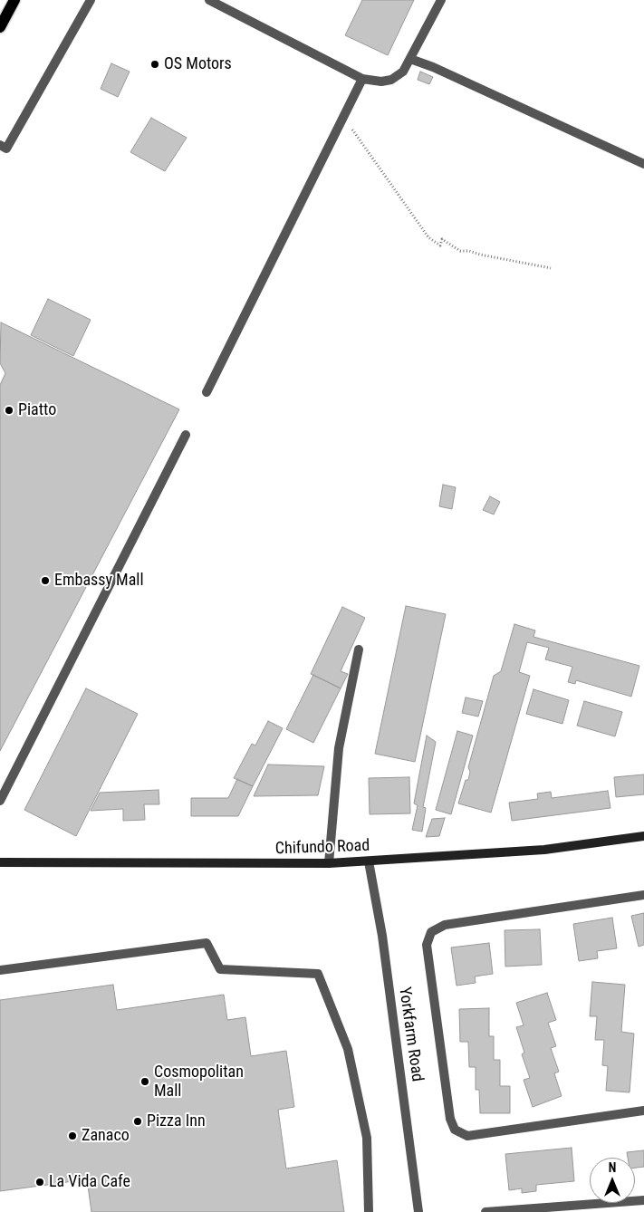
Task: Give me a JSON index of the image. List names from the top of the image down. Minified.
{"streets":{"street":["Chifundo Road","Yorkfarm Road"]},"crossings":[["Chifundo Road","Yorkfarm Road"]],"places":["OS Motors","Piatto","Embassy Mall","Cosmopolitan Mall","Pizza Inn","Zanaco","La Vida Cafe"],"north":"top"}
